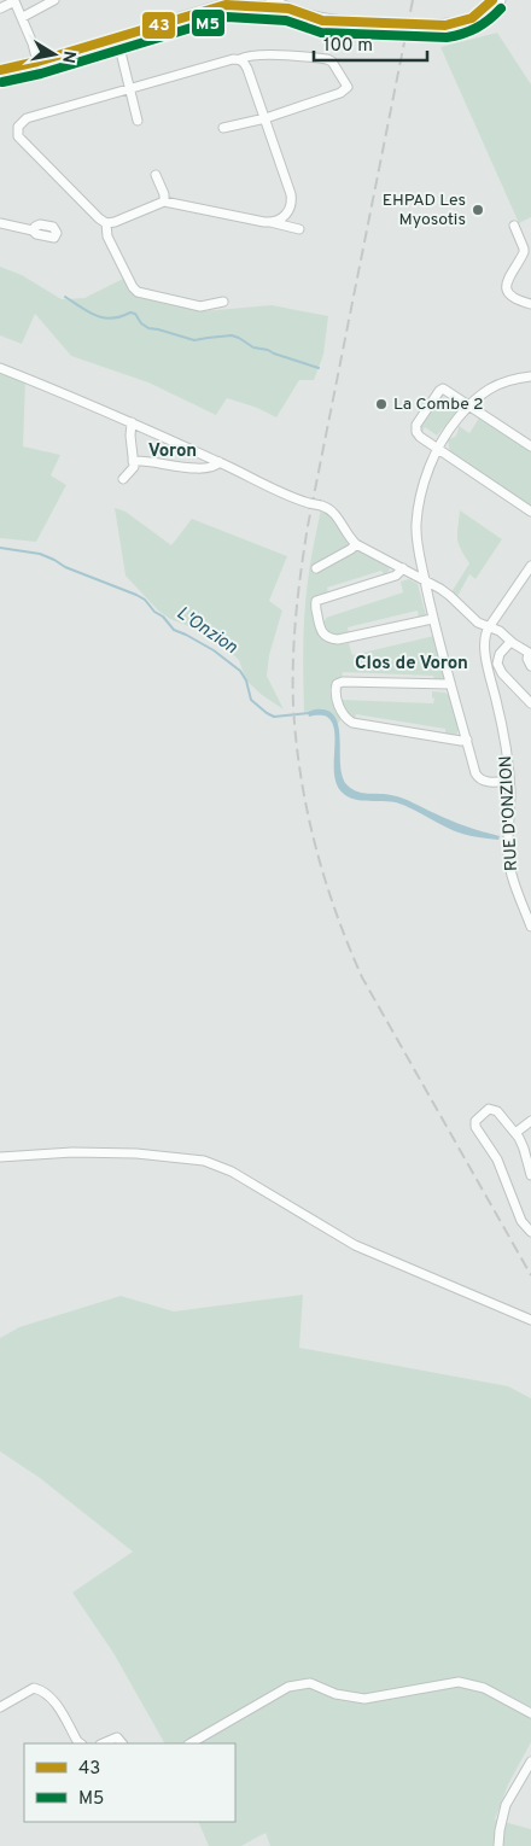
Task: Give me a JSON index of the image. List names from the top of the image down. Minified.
{"streets":{"street":["RUE D'ONZION"]},"districts":["Voron","Clos de Voron"],"water":["L'Onzion"],"places":["EHPAD Les Myosotis","La Combe 2"],"lines":["transit line 43","transit line M5"],"legend":["43","M5"],"scale_bar":"100 m","north":"right"}
